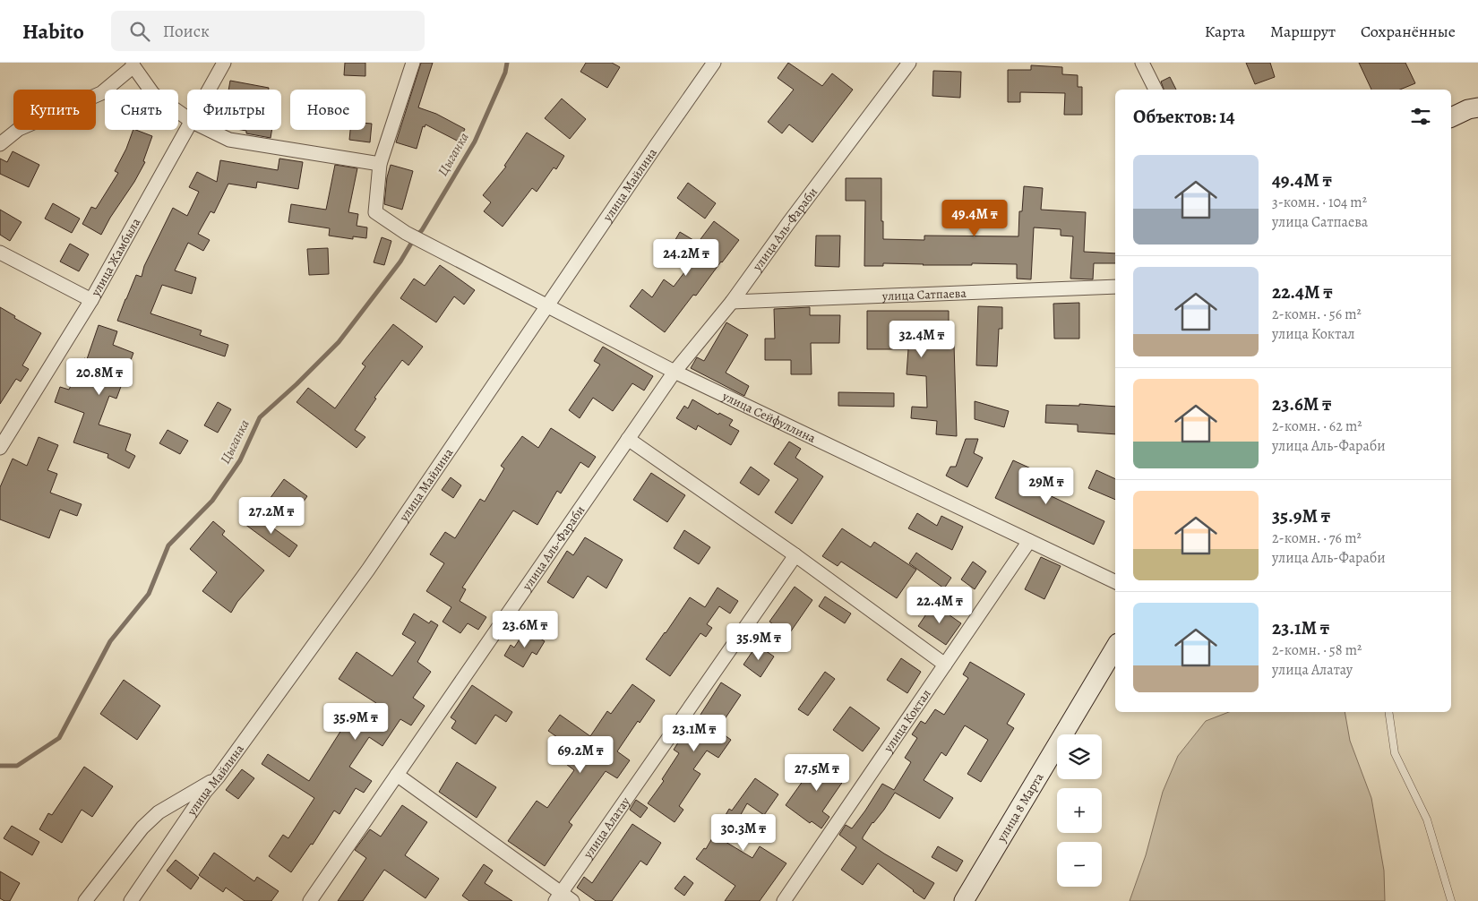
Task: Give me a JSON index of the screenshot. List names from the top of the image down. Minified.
{"streets":{"street":["улица Майлина","улица Аль-Фараби","улица Жамбыла","улица Сатпаева","улица Сейфуллина","улица Коктал","улица 8 Марта","улица Алатау"]},"crossings":[["улица Майлина","улица Сейфуллина"],["улица Аль-Фараби","улица Сатпаева"],["улица Аль-Фараби","улица Сейфуллина"],["улица Сейфуллина","улица Коктал"]],"water":["Цыганка"],"page":{"header":"Habito","search":"Поиск","nav":["Карта","Маршрут","Сохранённые"],"chip":["Купить","Снять","Фильтры","Новое"],"heading":"Объектов: 14","list":[{"name":"49.4M ₸","note":"3-комн. · 104 m² · улица Сатпаева"},{"name":"22.4M ₸","note":"2-комн. · 56 m² · улица Коктал"},{"name":"23.6M ₸","note":"2-комн. · 62 m² · улица Аль-Фараби"},{"name":"35.9M ₸","note":"2-комн. · 76 m² · улица Аль-Фараби"},{"name":"23.1M ₸","note":"2-комн. · 58 m² · улица Алатау"}],"price":["49.4M ₸","24.2M ₸","32.4M ₸","20.8M ₸","29M ₸","27.2M ₸","22.4M ₸","23.6M ₸","35.9M ₸","35.9M ₸","23.1M ₸","69.2M ₸","27.5M ₸","30.3M ₸"],"map_buttons":["+","−"]}}
